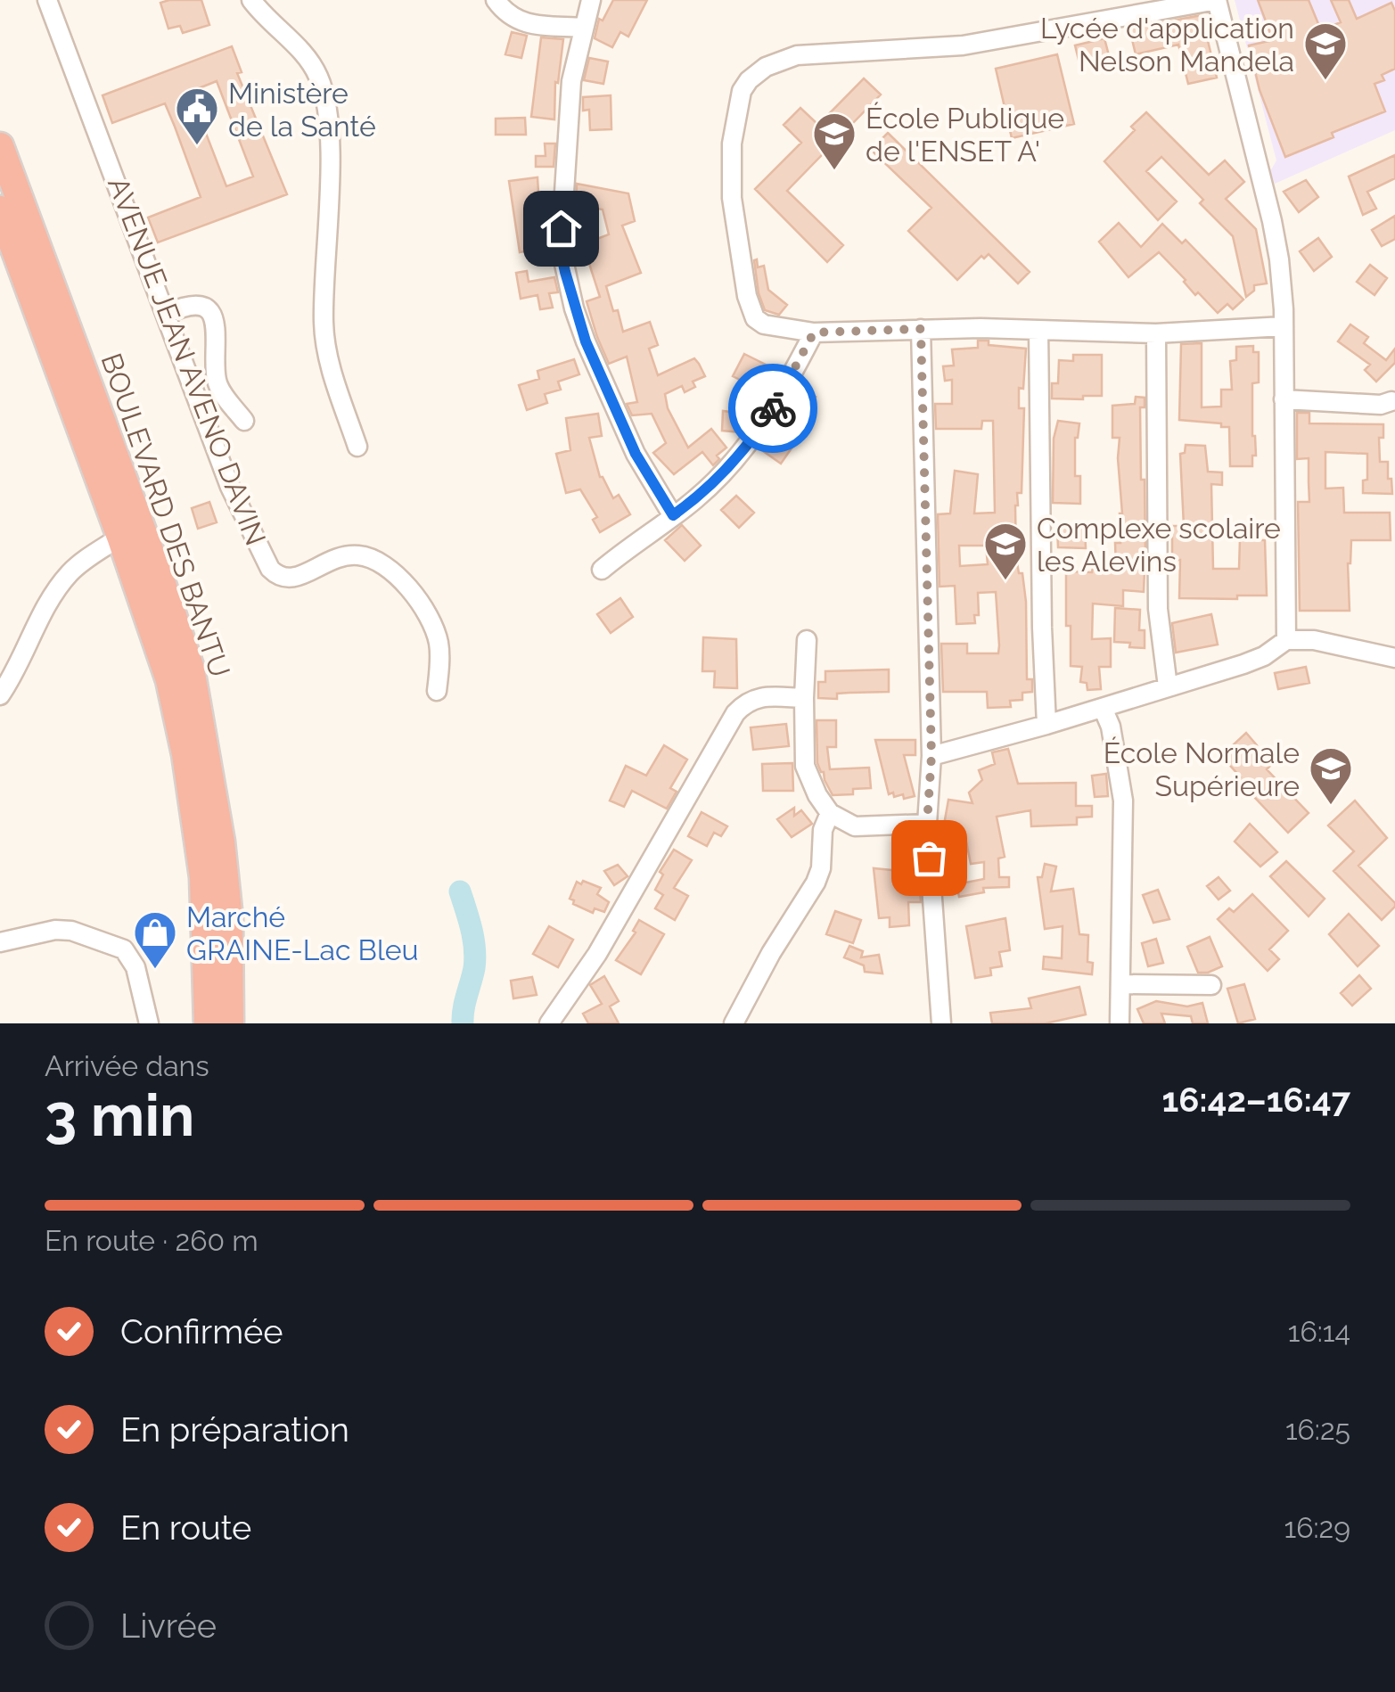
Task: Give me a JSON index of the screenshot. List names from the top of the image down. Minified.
{"streets":{"highway":["BOULEVARD DES BANTU"],"street":["AVENUE JEAN AVENO DAVIN"]},"places":{"school or university":["Lycée d'application Nelson Mandela","École Publique de l'ENSET A'","Complexe scolaire les Alevins","École Normale Supérieure"],"public building":["Ministère de la Santé"],"shop":["Marché GRAINE-Lac Bleu"]},"page":{"heading":["3 min","Arrivée dans","16:42–16:47"],"bar":"En route · 260 m","list":[["Confirmée","16:14"],["En préparation","16:25"],["En route","16:29"],"Livrée"]}}
